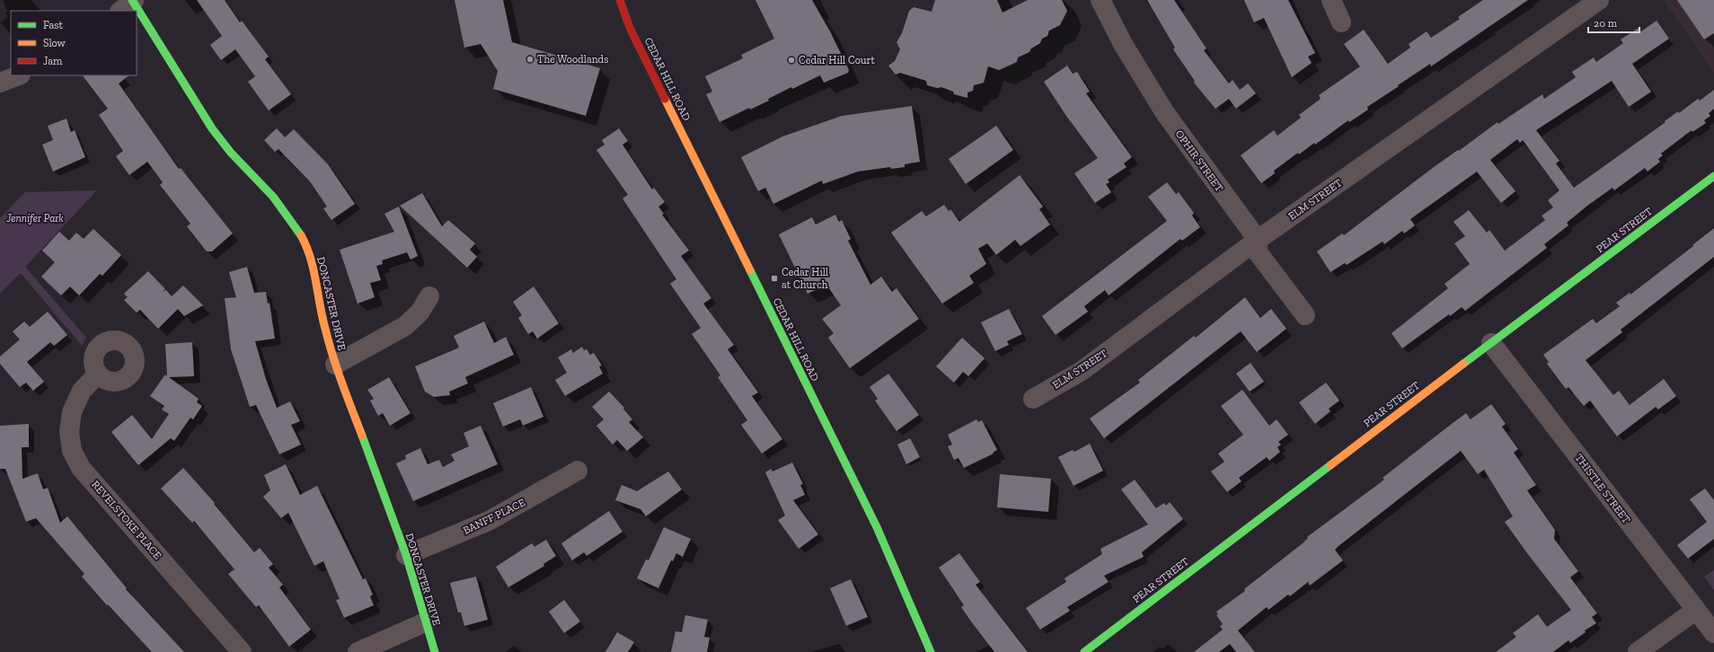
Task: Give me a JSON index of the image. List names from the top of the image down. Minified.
{"streets":{"street":["CEDAR HILL ROAD","OPHIR STREET","ELM STREET","PEAR STREET","DONCASTER DRIVE","THISTLE STREET","BANFF PLACE","REVELSTOKE PLACE"]},"crossings":[["OPHIR STREET","ELM STREET"],["PEAR STREET","THISTLE STREET"],["DONCASTER DRIVE","BANFF PLACE"]],"parks":["Jennifer Park"],"places":{"other":["The Woodlands","Cedar Hill Court"],"transit":["Cedar Hill at Church"]},"legend":["Fast","Slow","Jam"],"scale_bar":"20 m"}
